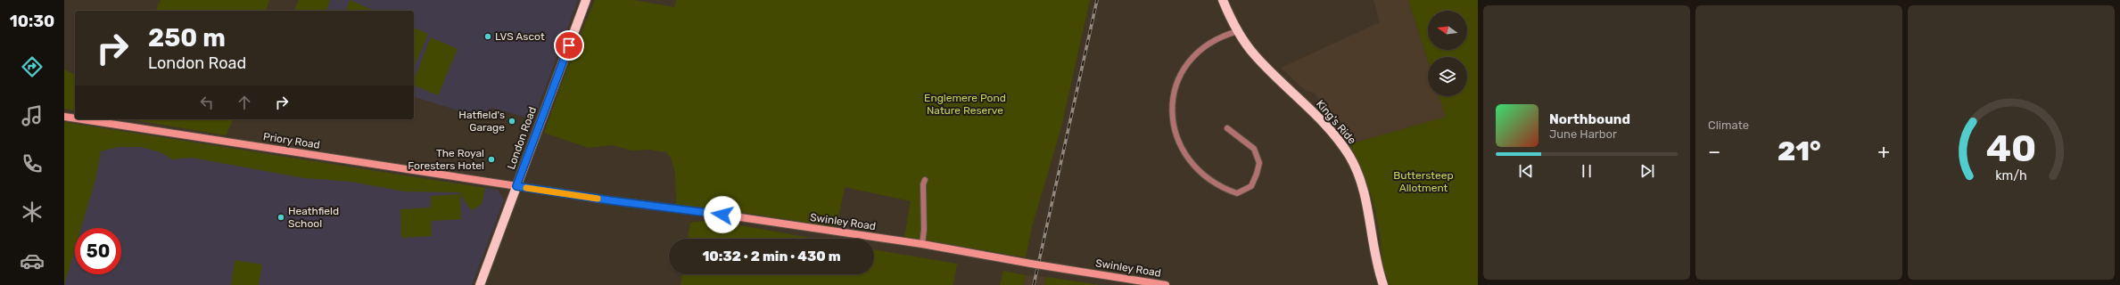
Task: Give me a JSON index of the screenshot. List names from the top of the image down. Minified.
{"streets":{"main road":["King's Ride","London Road","Priory Road","Swinley Road"]},"crossings":[["London Road","Priory Road"],["London Road","Swinley Road"],["Priory Road","Swinley Road"]],"parks":["Englemere Pond Nature Reserve","Buttersteep Allotment"],"places":["LVS Ascot","Hatfield's Garage","The Royal Foresters Hotel","Heathfield School"],"north":"left","page":{"tabs":"10:30","tile":"Climate","turn":["250 m","London Road"],"song":["Northbound","June Harbor"],"heat":["−","21°","+"],"limit":"50","trip":"10:32 · 2 min · 430 m","gauge":["40","km/h"]}}
